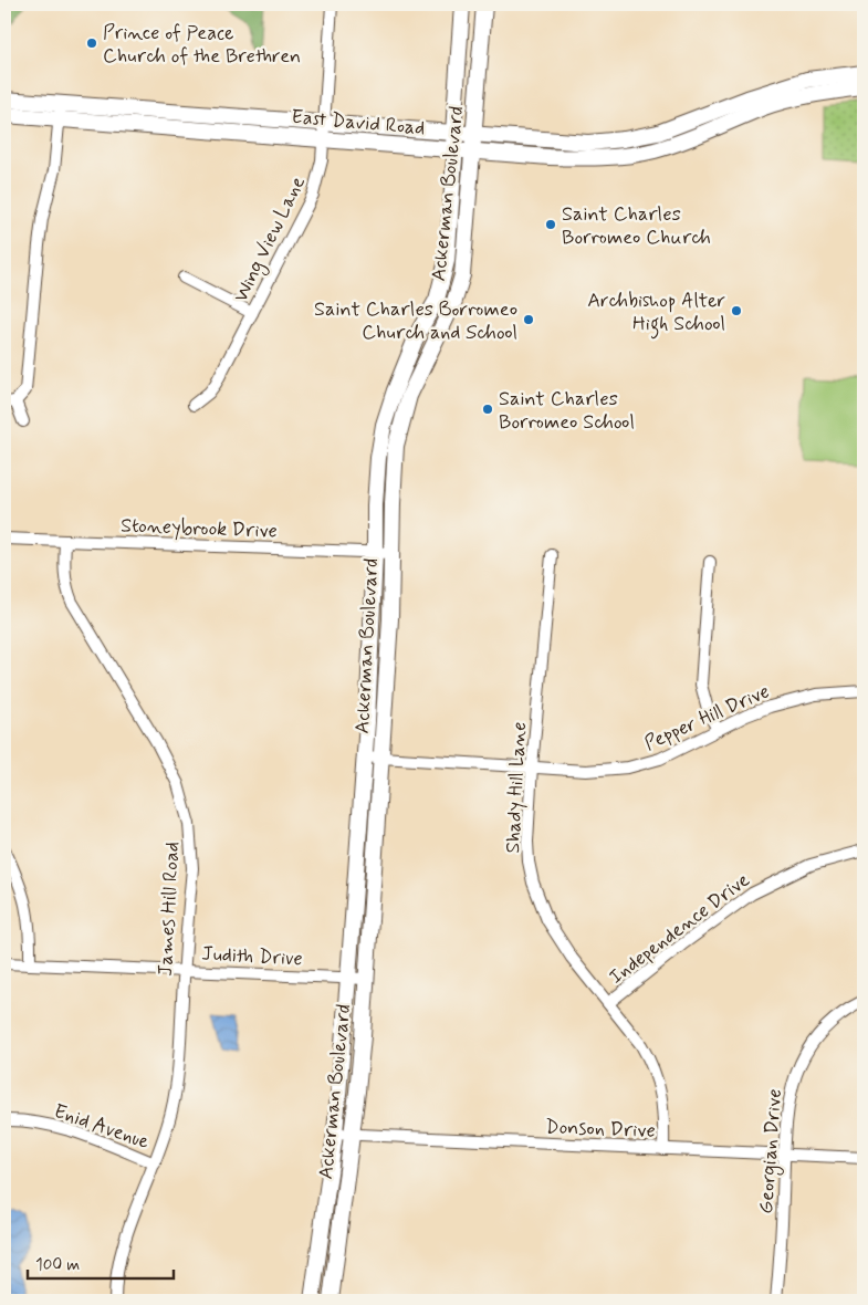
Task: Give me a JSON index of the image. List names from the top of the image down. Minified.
{"streets":{"street":["East David Road","Ackerman Boulevard","Wing View Lane","Stoneybrook Drive","Pepper Hill Drive","Shady Hill Lane","James Hill Road","Independence Drive","Judith Drive","Enid Avenue","Donson Drive","Georgian Drive"]},"crossings":[["East David Road","Ackerman Boulevard"],["East David Road","Wing View Lane"],["Ackerman Boulevard","Stoneybrook Drive"],["Ackerman Boulevard","Pepper Hill Drive"],["Ackerman Boulevard","Judith Drive"],["Ackerman Boulevard","Donson Drive"],["Stoneybrook Drive","James Hill Road"],["Pepper Hill Drive","Shady Hill Lane"],["Shady Hill Lane","Independence Drive"],["Shady Hill Lane","Donson Drive"],["James Hill Road","Judith Drive"],["James Hill Road","Enid Avenue"],["Donson Drive","Georgian Drive"]],"places":["Prince of Peace Church of the Brethren","Saint Charles Borromeo Church","Archbishop Alter High School","Saint Charles Borromeo Church and School","Saint Charles Borromeo School"],"scale_bar":"100 m"}
